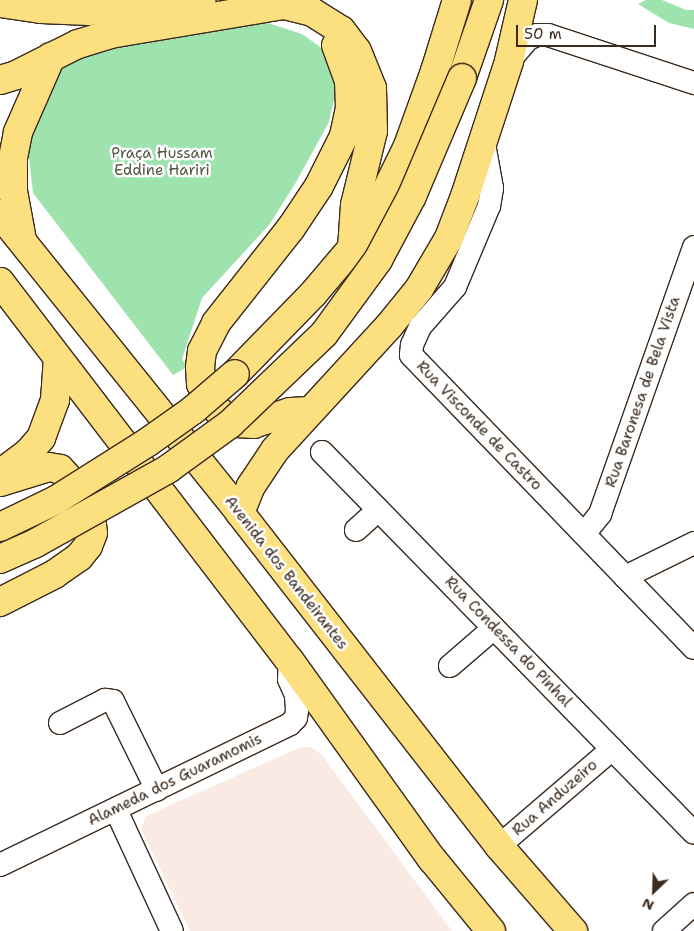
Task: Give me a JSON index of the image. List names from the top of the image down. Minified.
{"streets":{"highway":["Avenida dos Bandeirantes"],"street":["Rua Baronesa de Bela Vista","Rua Visconde de Castro","Rua Condessa do Pinhal","Alameda dos Guaramomis","Rua Anduzeiro"]},"crossings":[["Rua Baronesa de Bela Vista","Rua Visconde de Castro"],["Avenida dos Bandeirantes","Rua Anduzeiro"],["Rua Condessa do Pinhal","Rua Anduzeiro"]],"parks":["Praça Hussam Eddine Hariri"],"scale_bar":"50 m","north":"bottom left"}
